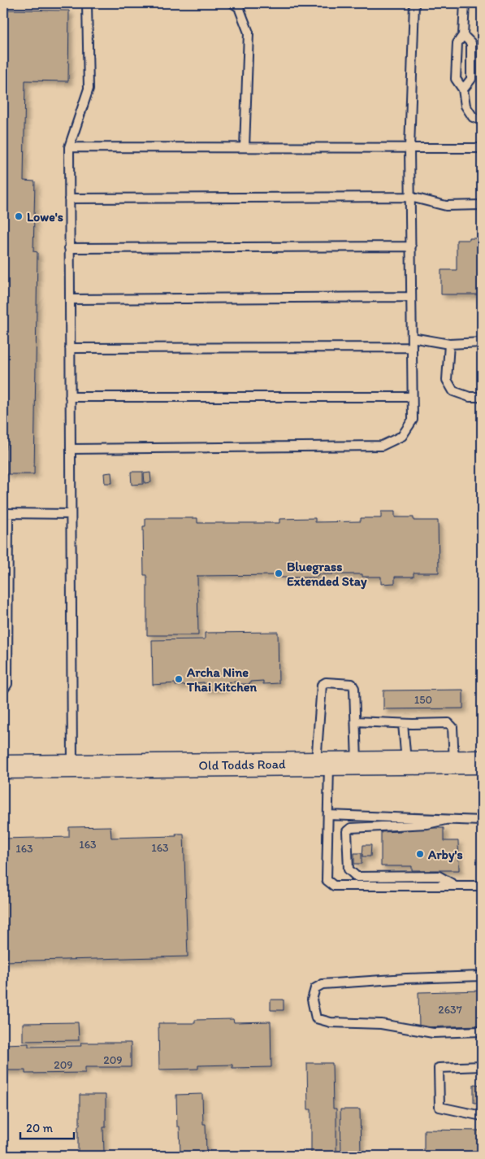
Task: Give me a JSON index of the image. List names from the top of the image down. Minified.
{"streets":{"main road":["Old Todds Road"]},"places":["Lowe's","Bluegrass Extended Stay","Archa Nine Thai Kitchen","Arby's"],"house_numbers":["150","163","163","163","2637","209","209"],"scale_bar":"20 m"}
